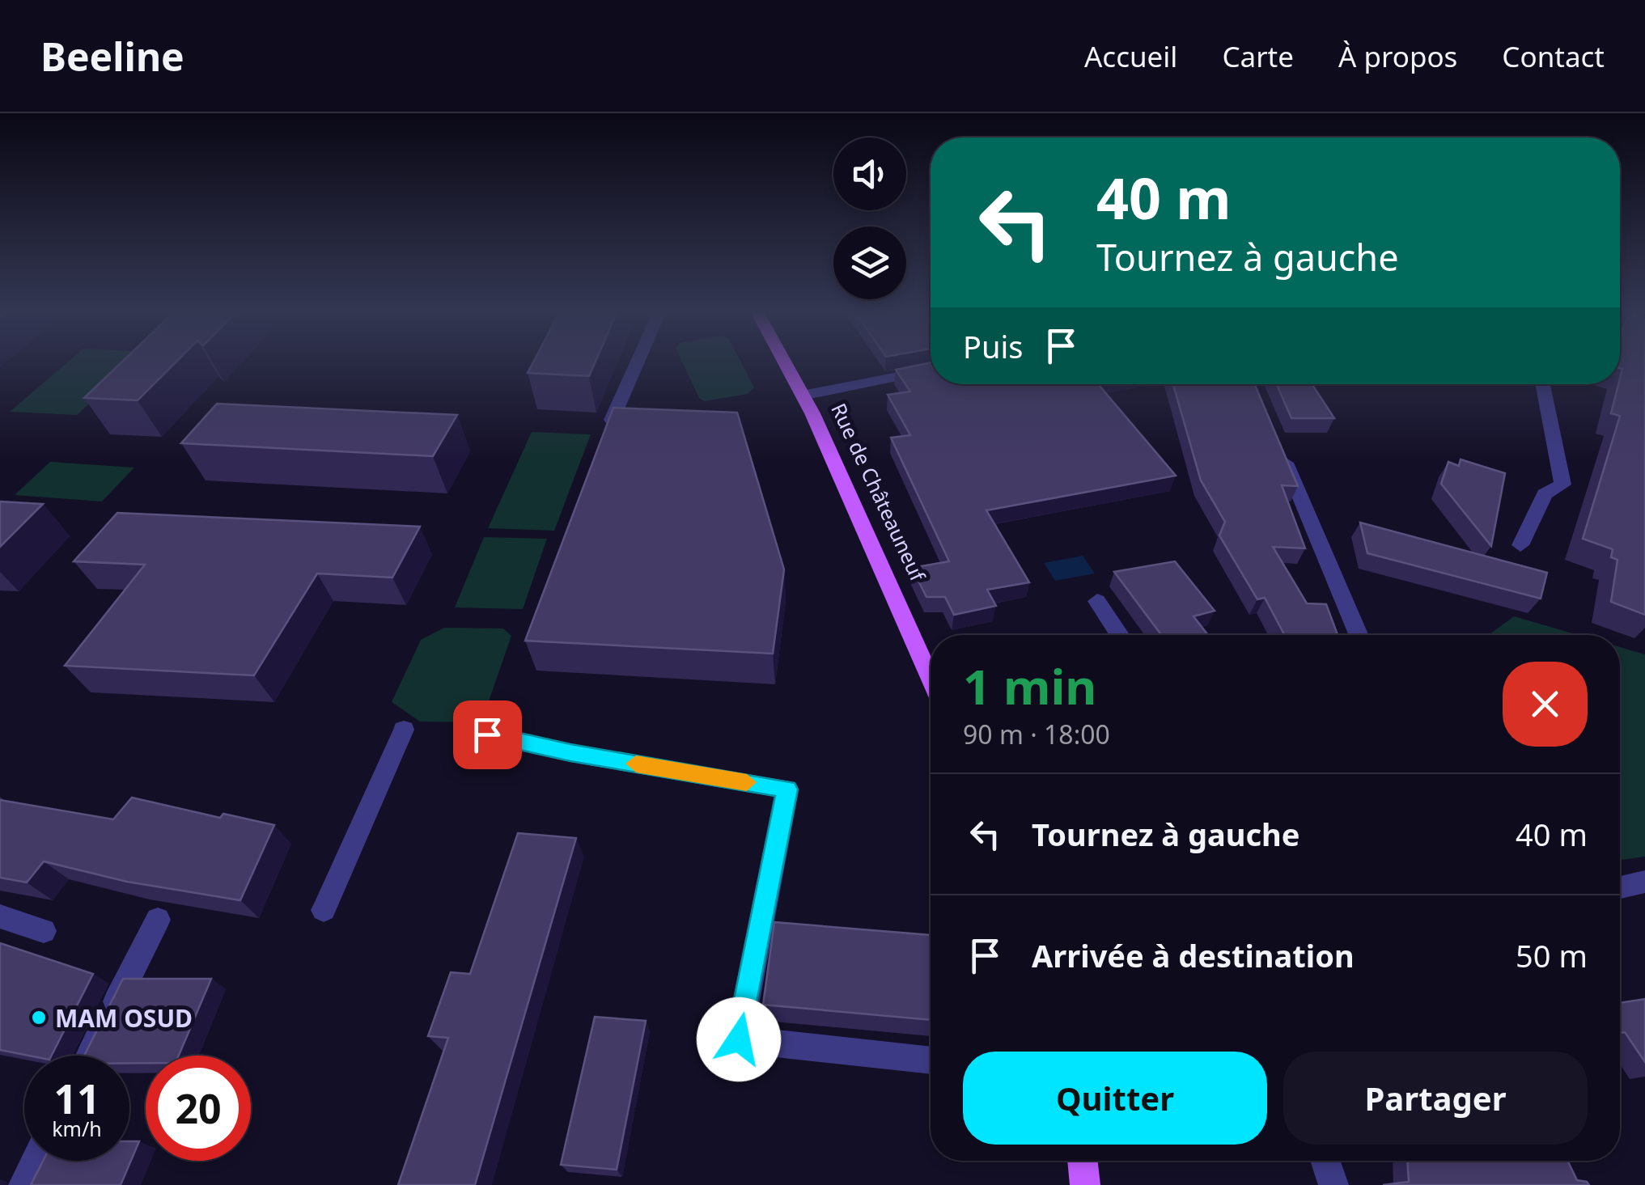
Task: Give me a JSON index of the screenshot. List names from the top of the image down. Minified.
{"streets":{"main road":["Rue de Châteauneuf"]},"places":["MAM OSUD"],"page":{"header":"Beeline","nav":["Accueil","Carte","À propos","Contact"],"turn":["40 m","Tournez à gauche"],"then":"Puis","heading":["1 min","90 m · 18:00"],"list":[{"name":"Tournez à gauche","value":"40 m"},{"name":"Arrivée à destination","value":"50 m"}],"buttons":["Quitter","Partager"],"speed":"11 km/h","limit":"20"}}
